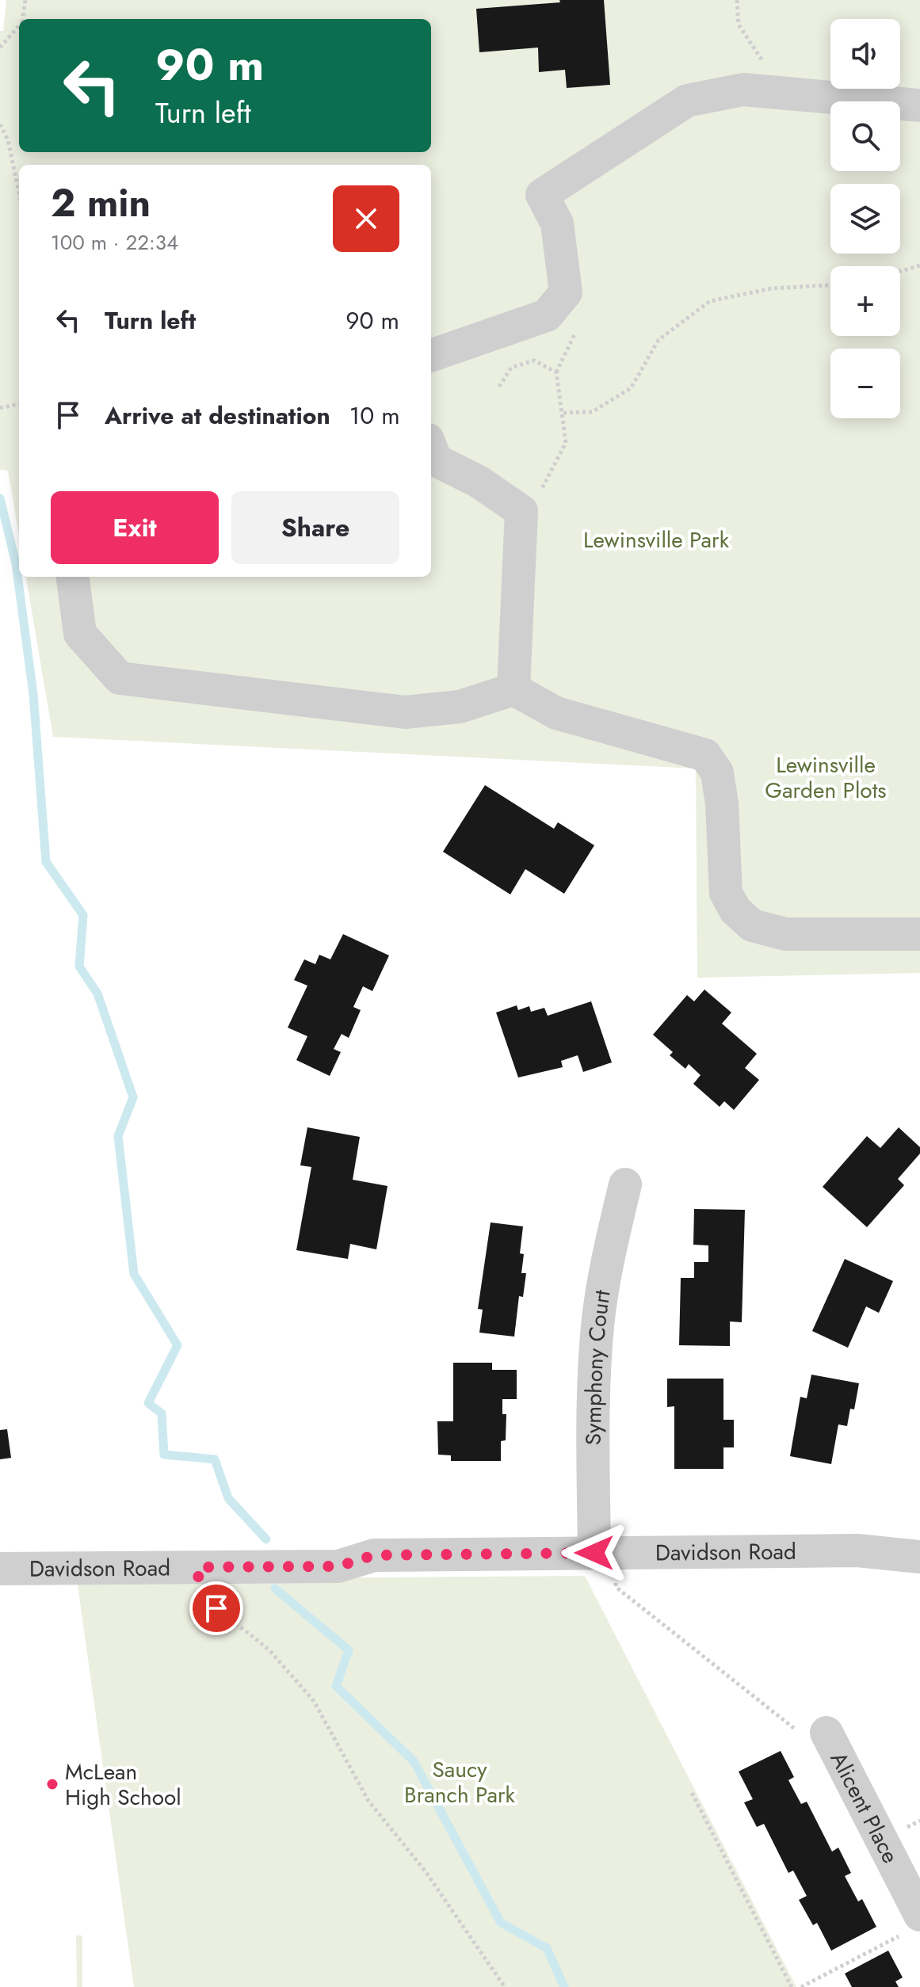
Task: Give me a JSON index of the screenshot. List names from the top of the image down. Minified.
{"streets":{"street":["Symphony Court","Davidson Road","Alicent Place"]},"crossings":[["Symphony Court","Davidson Road"]],"parks":["Lewinsville Park","Lewinsville Garden Plots","Saucy Branch Park"],"places":["McLean High School"],"page":{"map_buttons":["+","−"],"turn":["90 m","Turn left"],"heading":["2 min","100 m · 22:34"],"list":[{"name":"Turn left","value":"90 m"},{"name":"Arrive at destination","value":"10 m"}],"buttons":["Exit","Share"]}}
